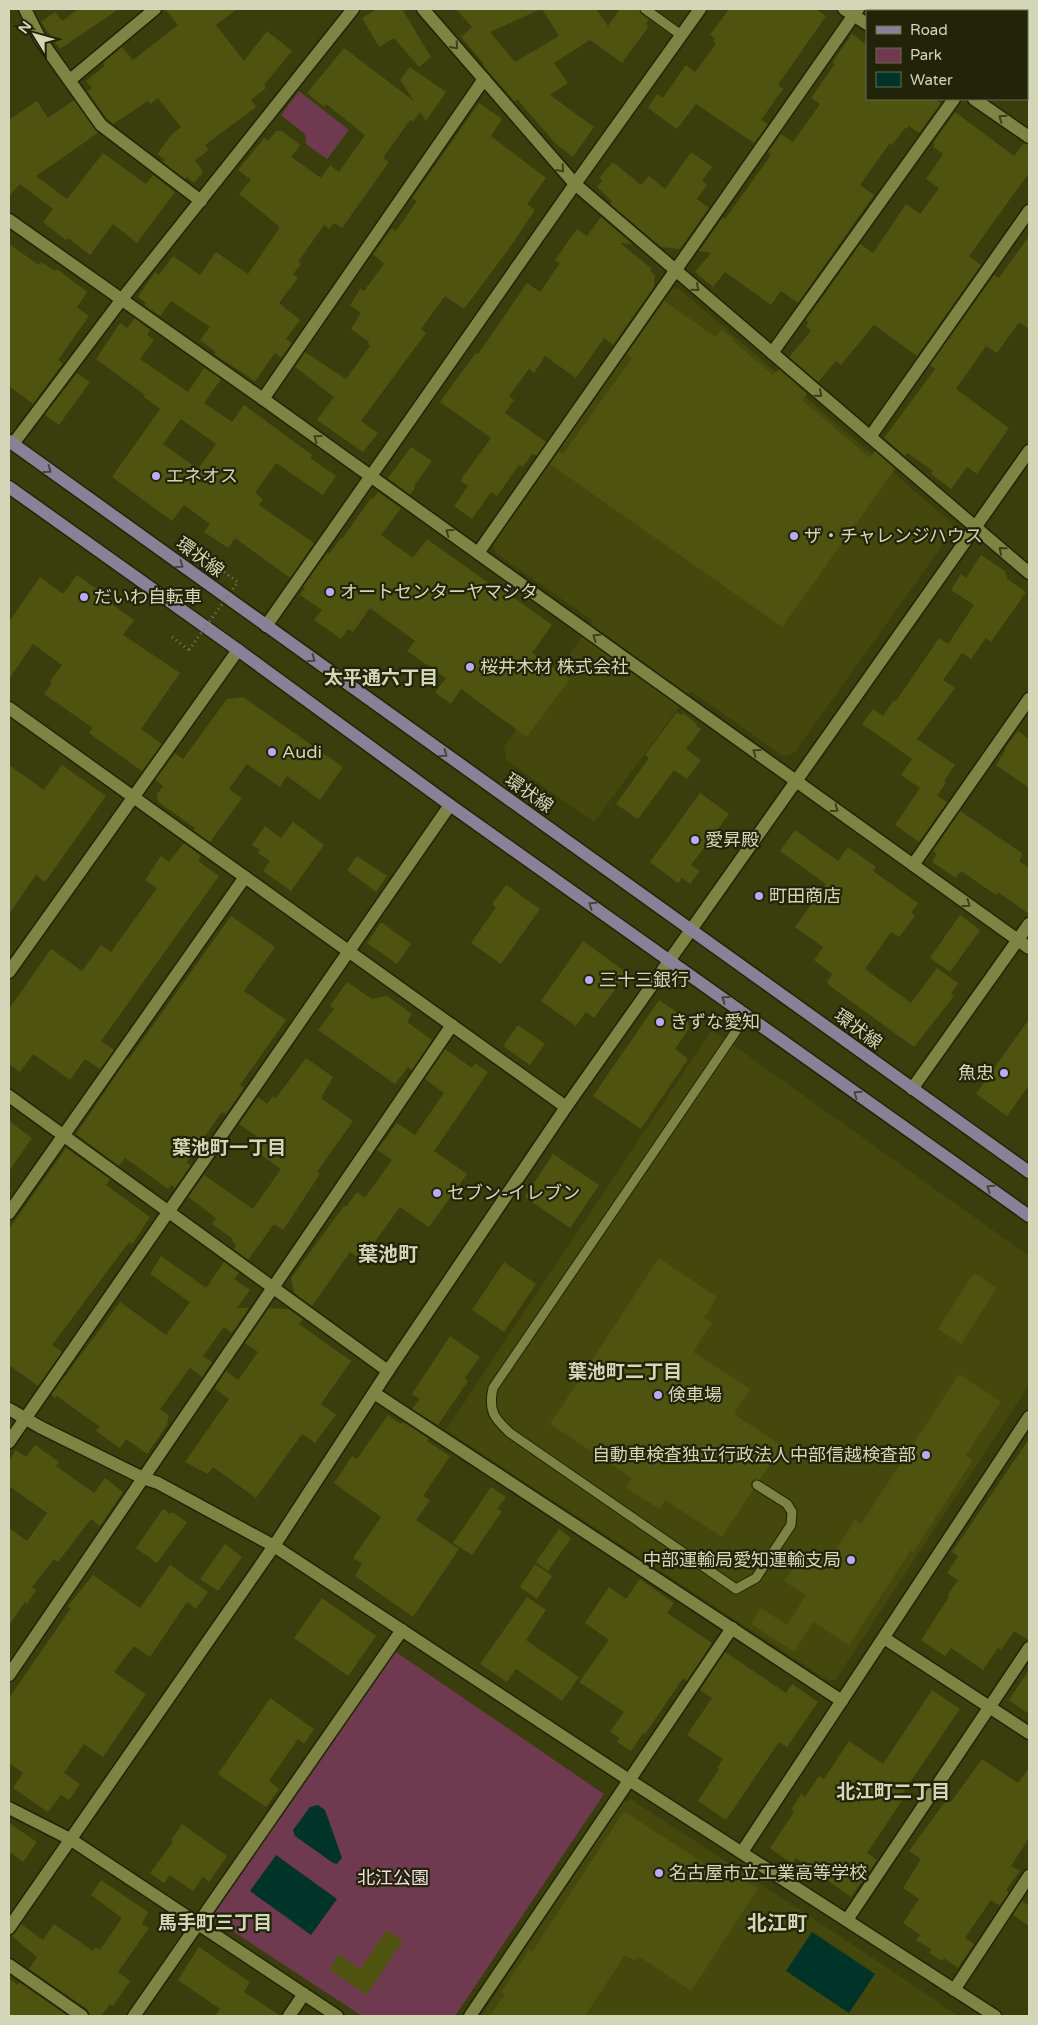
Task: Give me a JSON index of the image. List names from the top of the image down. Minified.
{"streets":{"main road":["環状線"]},"districts":["太平通六丁目","葉池町一丁目","葉池町","葉池町二丁目","北江町二丁目","馬手町三丁目","北江町"],"parks":["北江公園"],"places":["エネオス","ザ・チャレンジハウス","オートセンターヤマシタ","だいわ自転車","桜井木材 株式会社","Audi","愛昇殿","町田商店","三十三銀行","きずな愛知","魚忠","セブン-イレブン","倹車場","自動車検査独立行政法人中部信越検査部","中部運輸局愛知運輸支局","名古屋市立工業高等学校"],"legend":["Road","Park","Water"],"north":"top left"}
